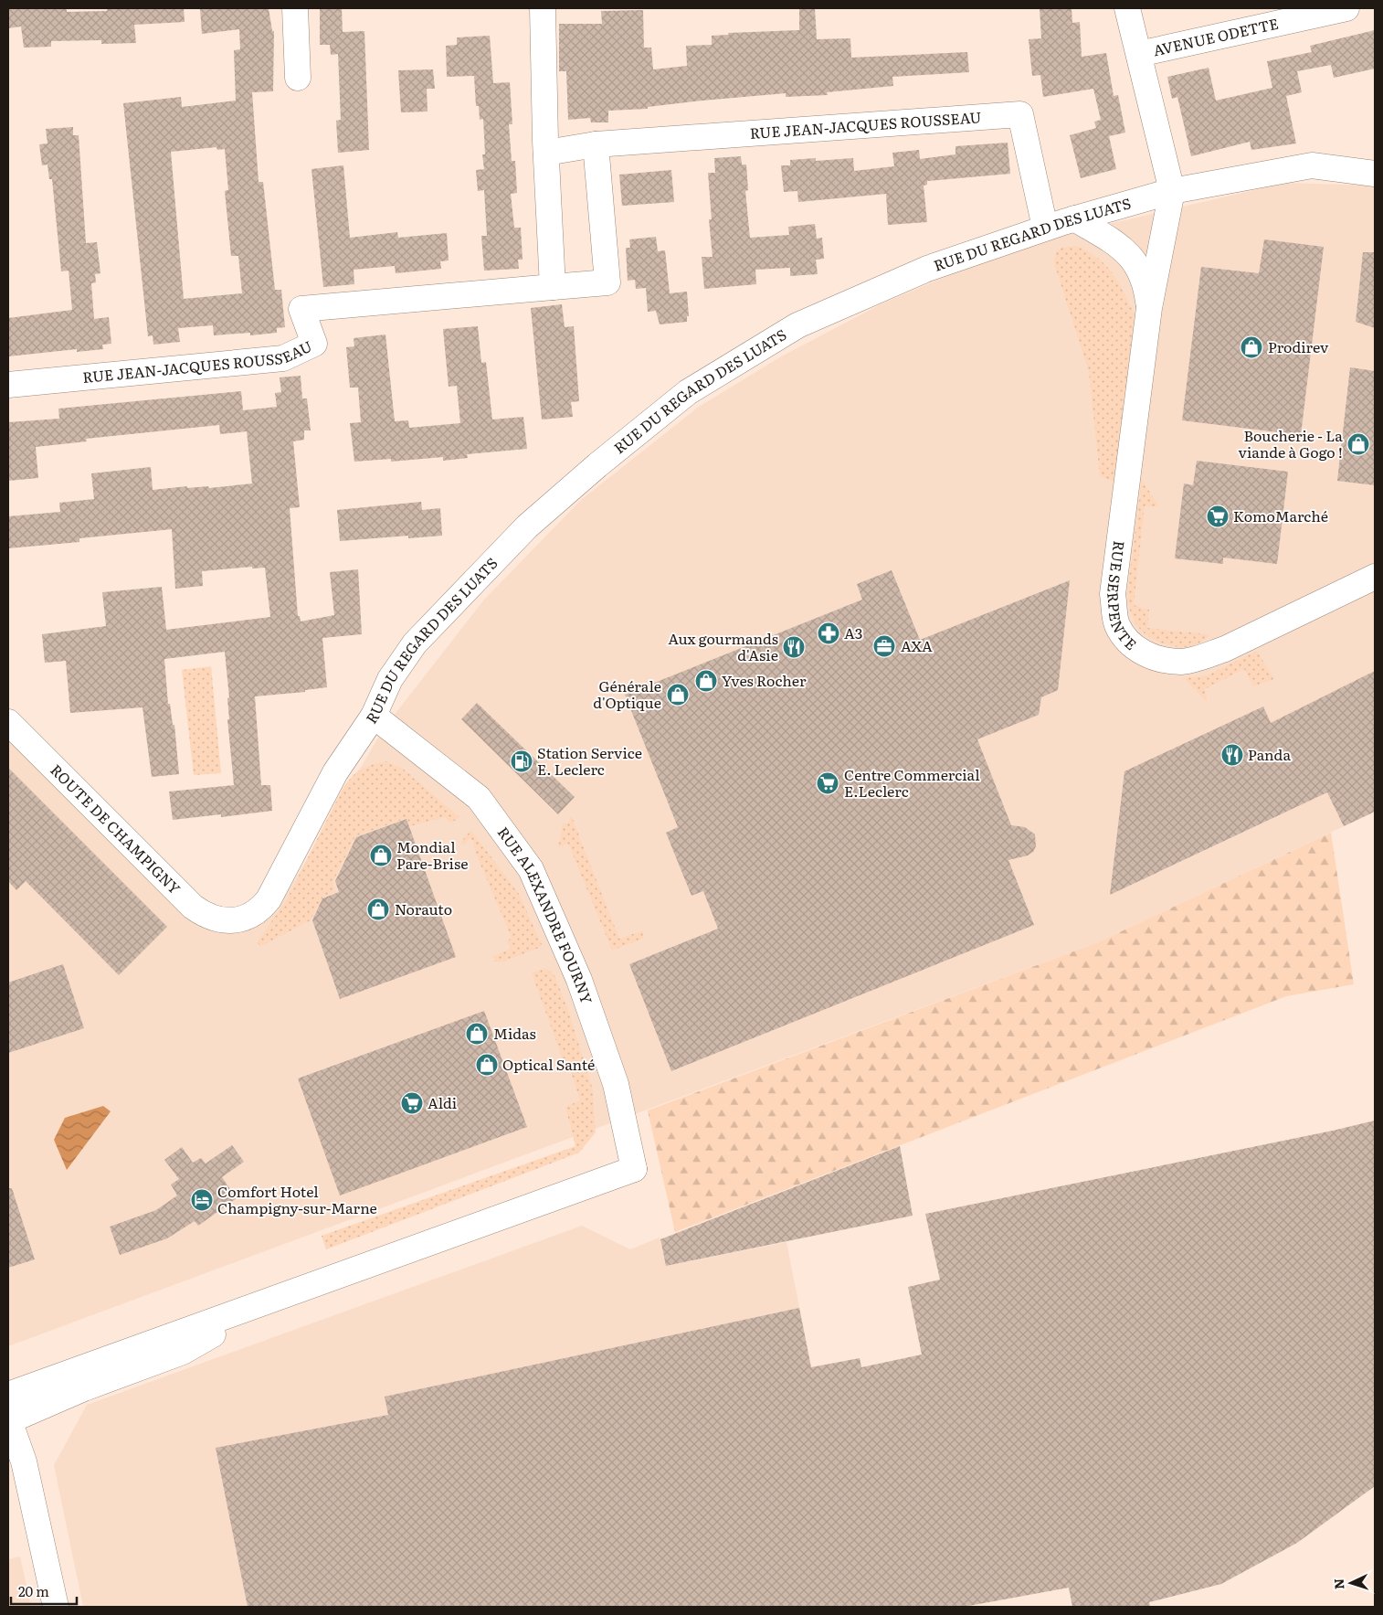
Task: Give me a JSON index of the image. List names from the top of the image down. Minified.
{"streets":{"street":["AVENUE ODETTE","RUE JEAN-JACQUES ROUSSEAU","RUE DU REGARD DES LUATS","RUE SERPENTE","ROUTE DE CHAMPIGNY","RUE ALEXANDRE FOURNY"]},"crossings":[["RUE JEAN-JACQUES ROUSSEAU","RUE DU REGARD DES LUATS"],["RUE DU REGARD DES LUATS","RUE SERPENTE"],["RUE DU REGARD DES LUATS","ROUTE DE CHAMPIGNY"],["RUE DU REGARD DES LUATS","RUE ALEXANDRE FOURNY"]],"places":{"shop":["Prodirev","Boucherie - La viande à Gogo !","Yves Rocher","Générale d'Optique","Mondial Pare-Brise","Norauto","Midas","Optical Santé"],"supermarket":["KomoMarché","Centre Commercial E.Leclerc","Aldi"],"pharmacy":["A3"],"office":["AXA"],"restaurant":["Aux gourmands d'Asie","Panda"],"fuel station":["Station Service E. Leclerc"],"hotel":["Comfort Hotel Champigny-sur-Marne"]},"scale_bar":"20 m","north":"left"}
